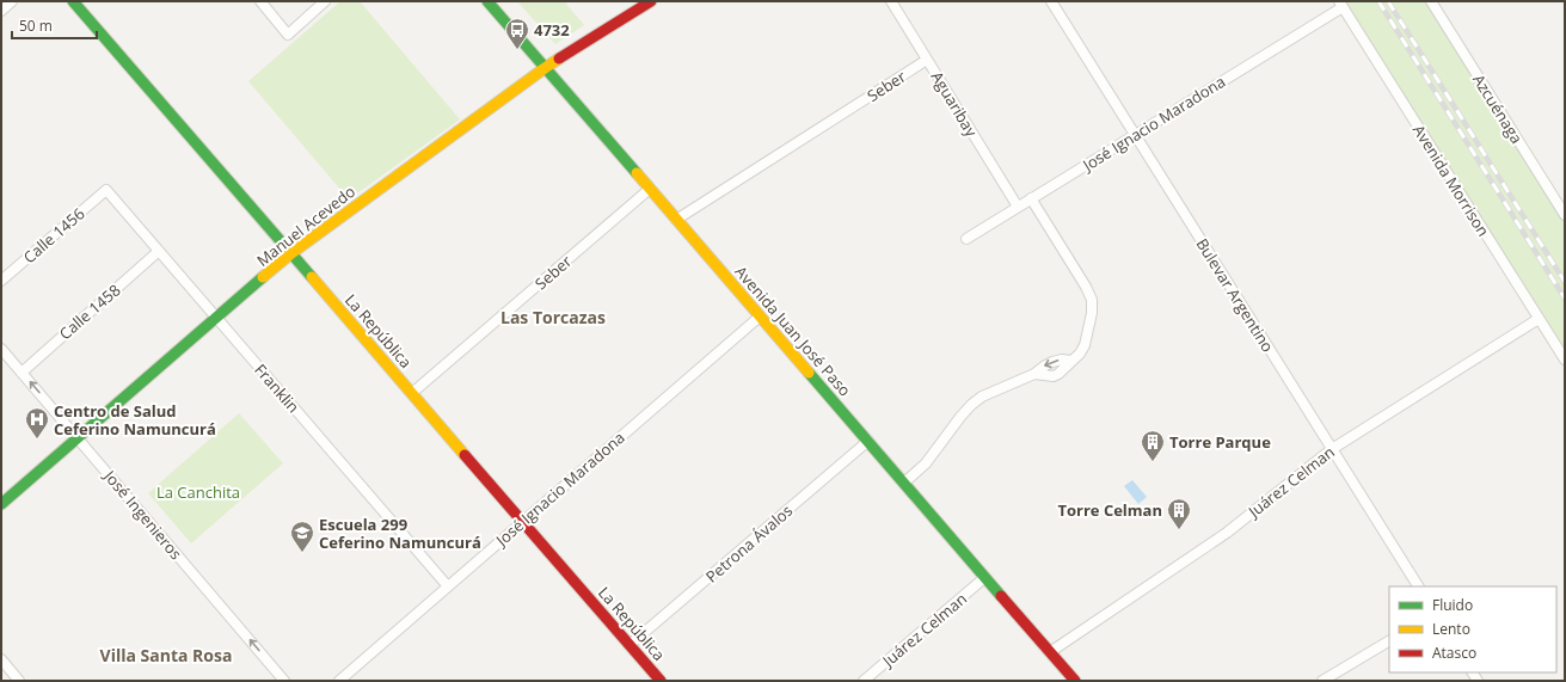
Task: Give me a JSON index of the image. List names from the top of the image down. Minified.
{"streets":{"street":["Seber","Aguaribay","Azcuénaga","José Ignacio Maradona","Avenida Morrison","Manuel Acevedo","Calle 1456","Bulevar Argentino","Calle 1458","La República","Avenida Juan José Paso","Franklin","Juárez Celman","José Ingenieros","Petrona Ávalos"]},"crossings":[["Seber","Aguaribay"],["Seber","La República"],["Seber","Avenida Juan José Paso"],["Aguaribay","José Ignacio Maradona"],["José Ignacio Maradona","Avenida Morrison"],["José Ignacio Maradona","Bulevar Argentino"],["José Ignacio Maradona","La República"],["José Ignacio Maradona","Avenida Juan José Paso"],["José Ignacio Maradona","Franklin"],["Avenida Morrison","Juárez Celman"],["Manuel Acevedo","La República"],["Manuel Acevedo","Avenida Juan José Paso"],["Manuel Acevedo","Franklin"],["Manuel Acevedo","José Ingenieros"],["Calle 1456","Franklin"],["Bulevar Argentino","Juárez Celman"],["Calle 1458","Franklin"],["Calle 1458","José Ingenieros"],["La República","Petrona Ávalos"],["Avenida Juan José Paso","Juárez Celman"],["Avenida Juan José Paso","Petrona Ávalos"]],"one_way":["José Ingenieros"],"districts":["Las Torcazas","Villa Santa Rosa"],"parks":["La Canchita"],"places":{"bus stop":["4732"],"hospital":["Centro de Salud Ceferino Namuncurá"],"building":["Torre Parque","Torre Celman"],"school or university":["Escuela 299 Ceferino Namuncurá"]},"legend":["Fluido","Lento","Atasco"],"scale_bar":"50 m"}
